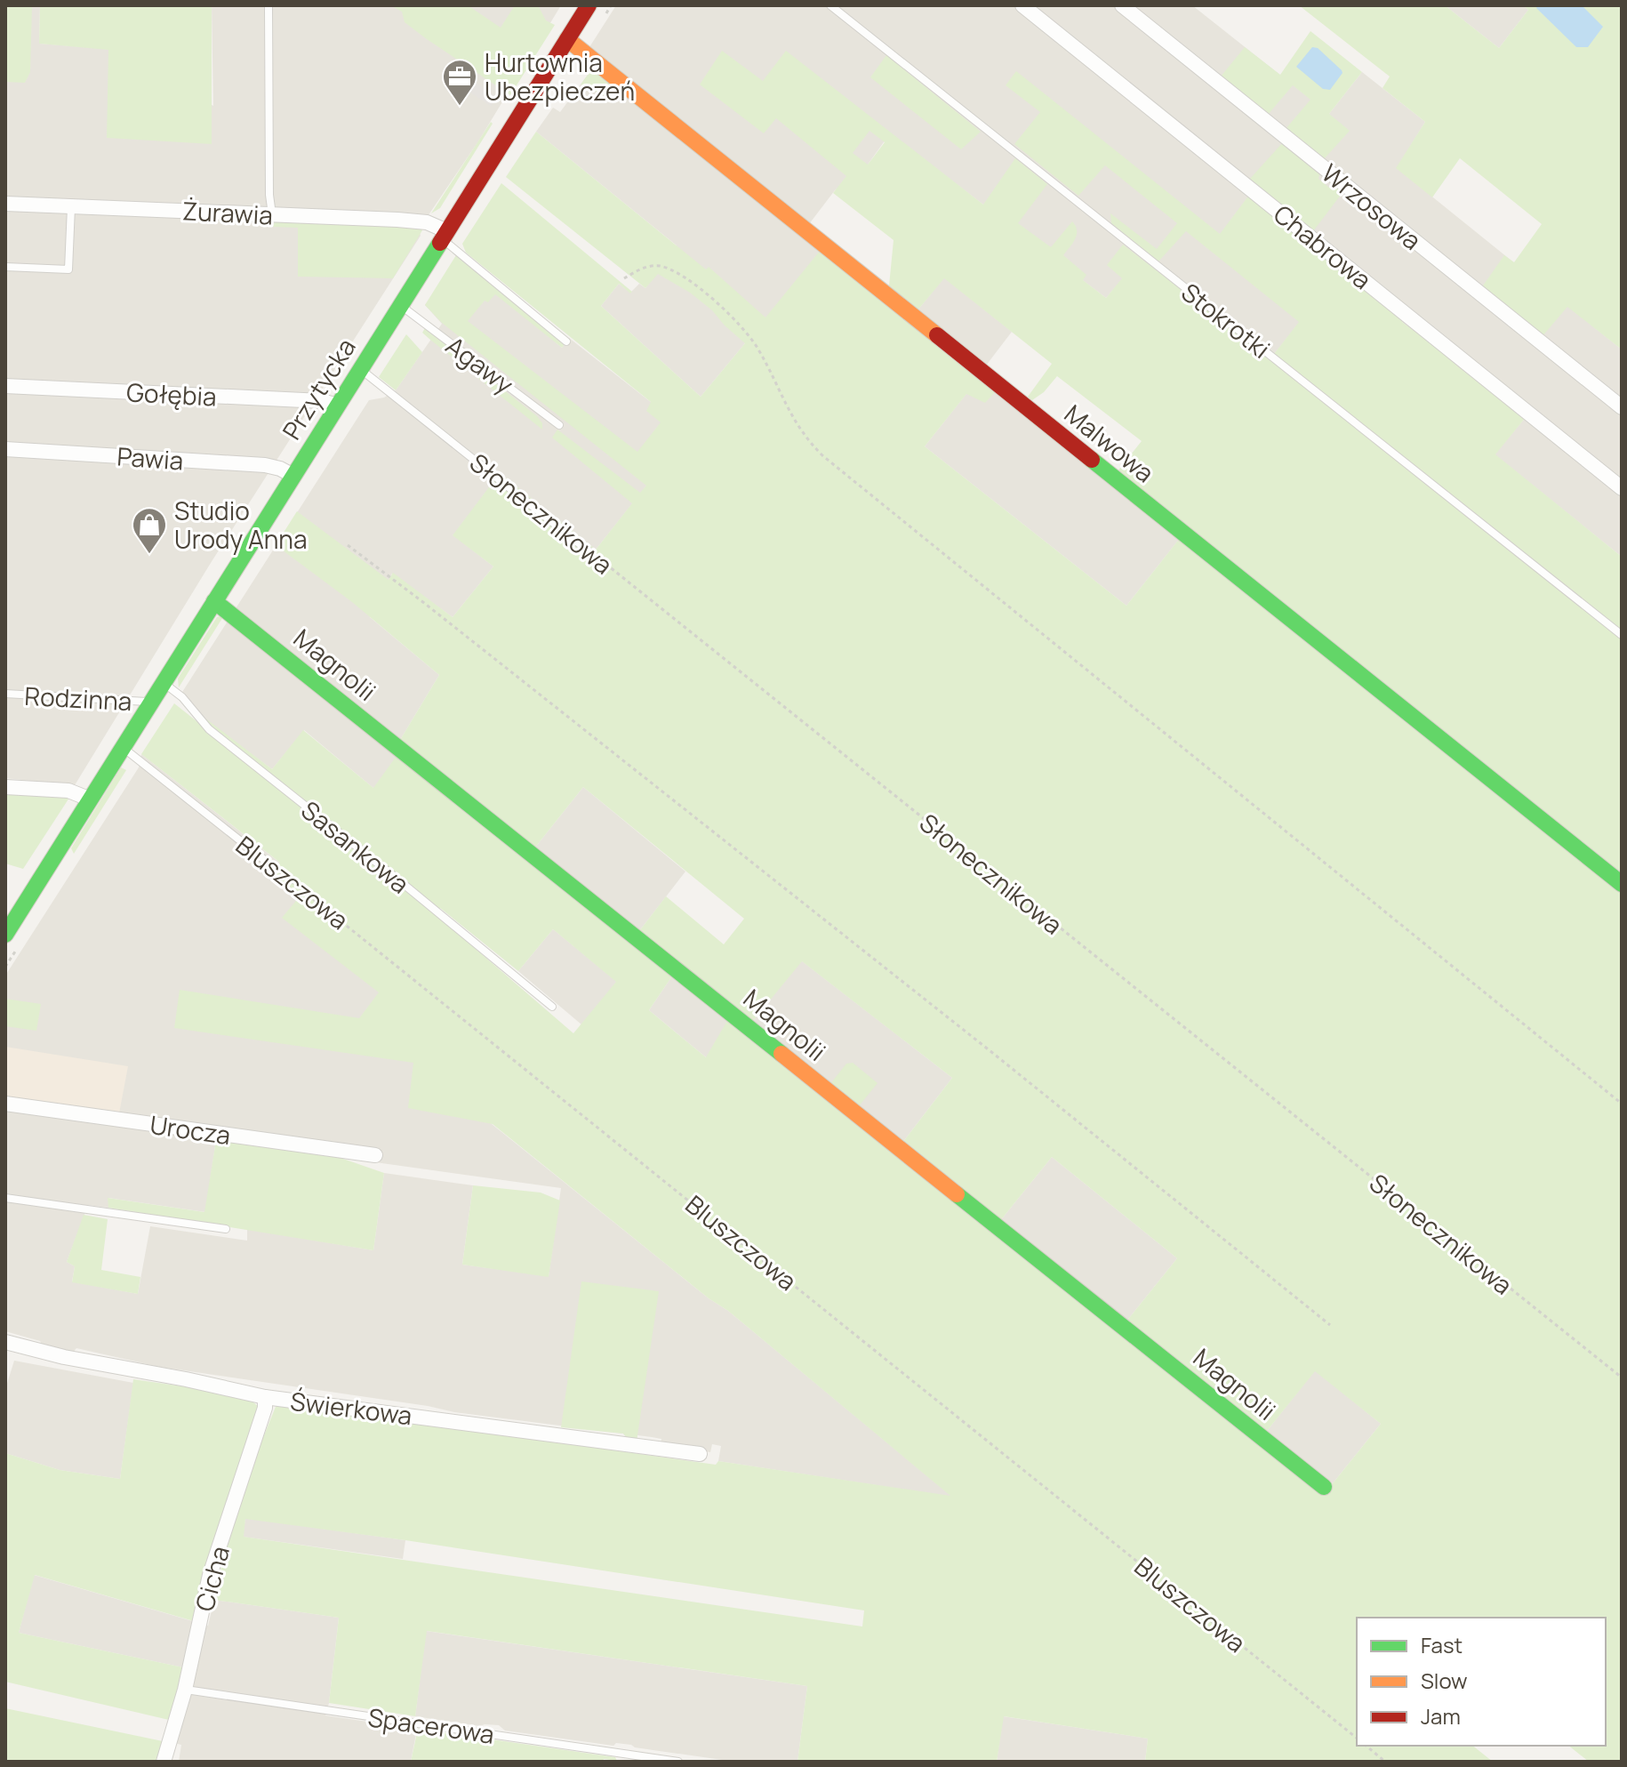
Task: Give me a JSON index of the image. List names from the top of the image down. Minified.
{"streets":{"street":["Wrzosowa","Żurawia","Chabrowa","Przytycka","Gołębia","Malwowa","Pawia","Magnolii","Urocza","Świerkowa","Cicha"],"lane":["Stokrotki","Agawy","Słonecznikowa","Rodzinna","Sasankowa","Bluszczowa","Spacerowa"]},"crossings":[["Żurawia","Przytycka"],["Agawy","Przytycka"],["Przytycka","Gołębia"],["Przytycka","Malwowa"],["Przytycka","Pawia"],["Przytycka","Słonecznikowa"],["Przytycka","Magnolii"],["Przytycka","Rodzinna"],["Przytycka","Sasankowa"],["Przytycka","Bluszczowa"],["Świerkowa","Cicha"],["Cicha","Spacerowa"]],"places":{"office":["Hurtownia Ubezpieczeń"],"shop":["Studio Urody Anna"]},"legend":["Fast","Slow","Jam"]}
